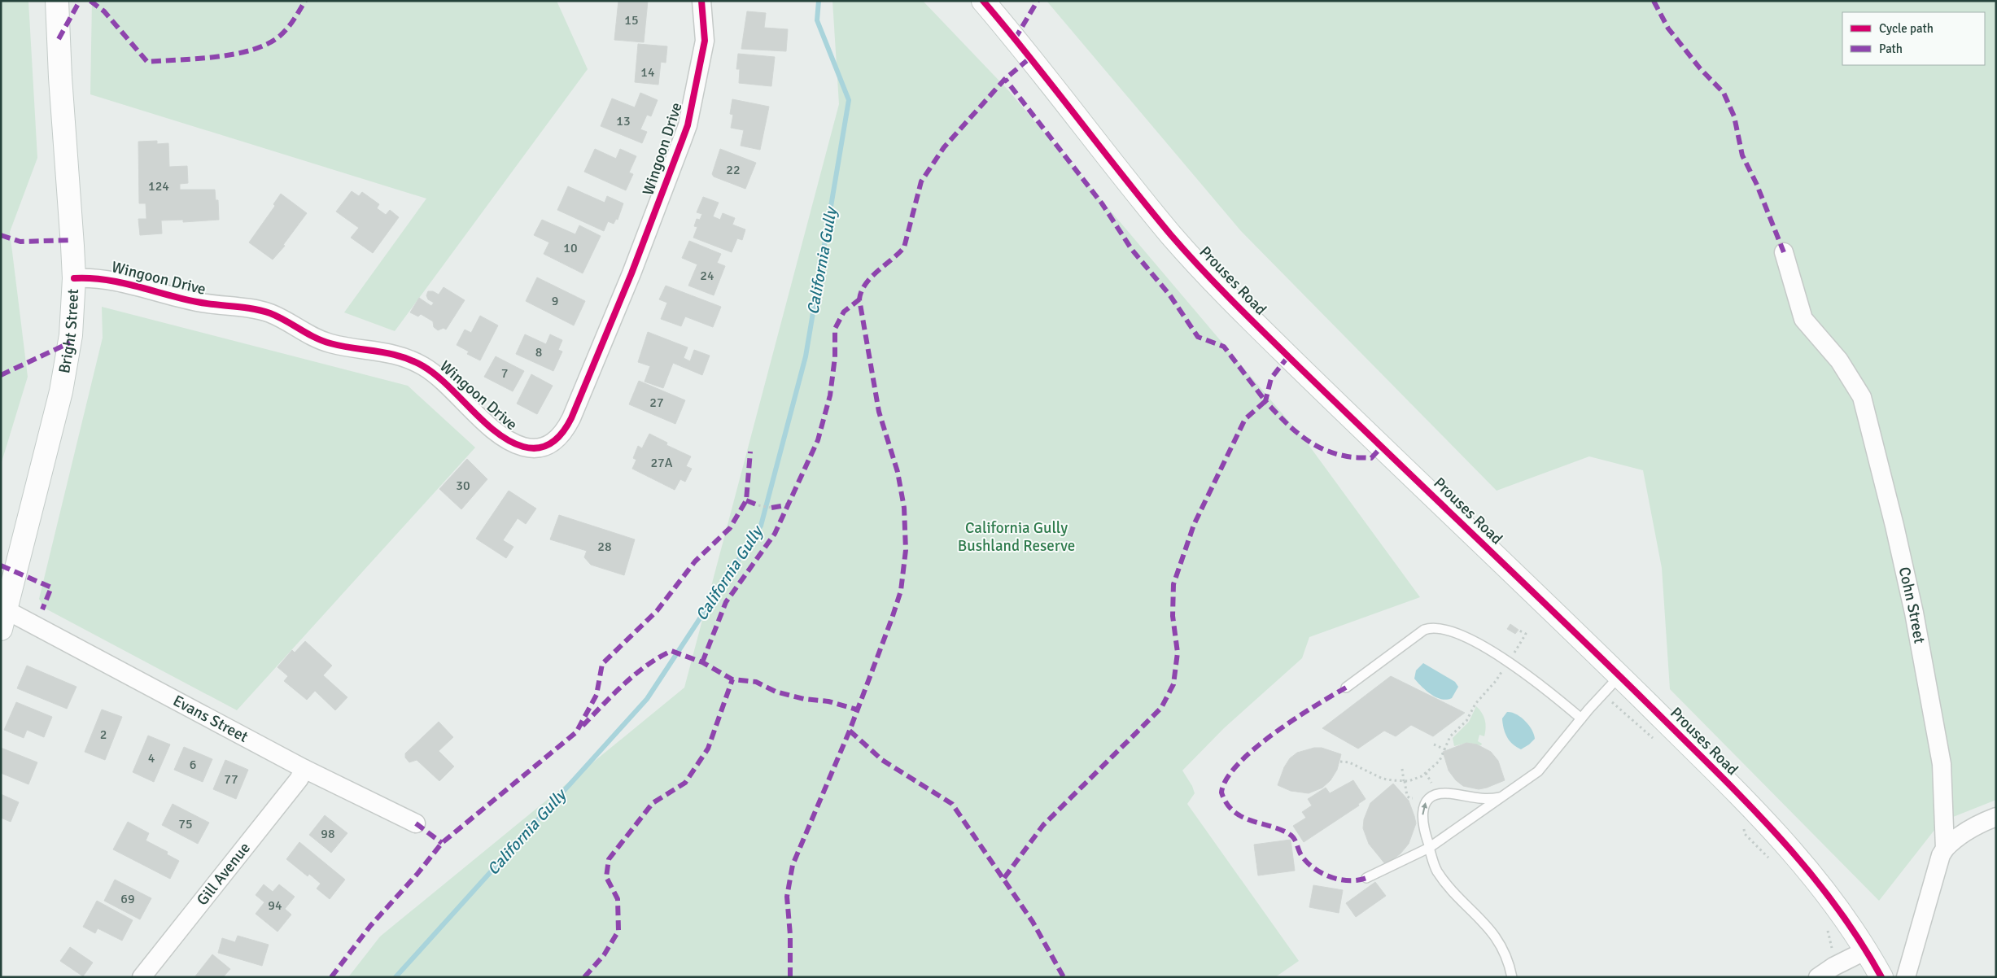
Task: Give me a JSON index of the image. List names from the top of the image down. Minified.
{"streets":{"street":["Wingoon Drive","Prouses Road","Bright Street","Cohn Street","Evans Street","Gill Avenue"]},"crossings":[["Wingoon Drive","Bright Street"],["Bright Street","Evans Street"],["Evans Street","Gill Avenue"]],"water":["California Gully"],"parks":["California Gully Bushland Reserve"],"house_numbers":["15","14","13","22","124","10","24","9","8","7","27","27A","30","28","2","4","6","77","75","98","69","94"],"legend":["Cycle path","Path"]}
